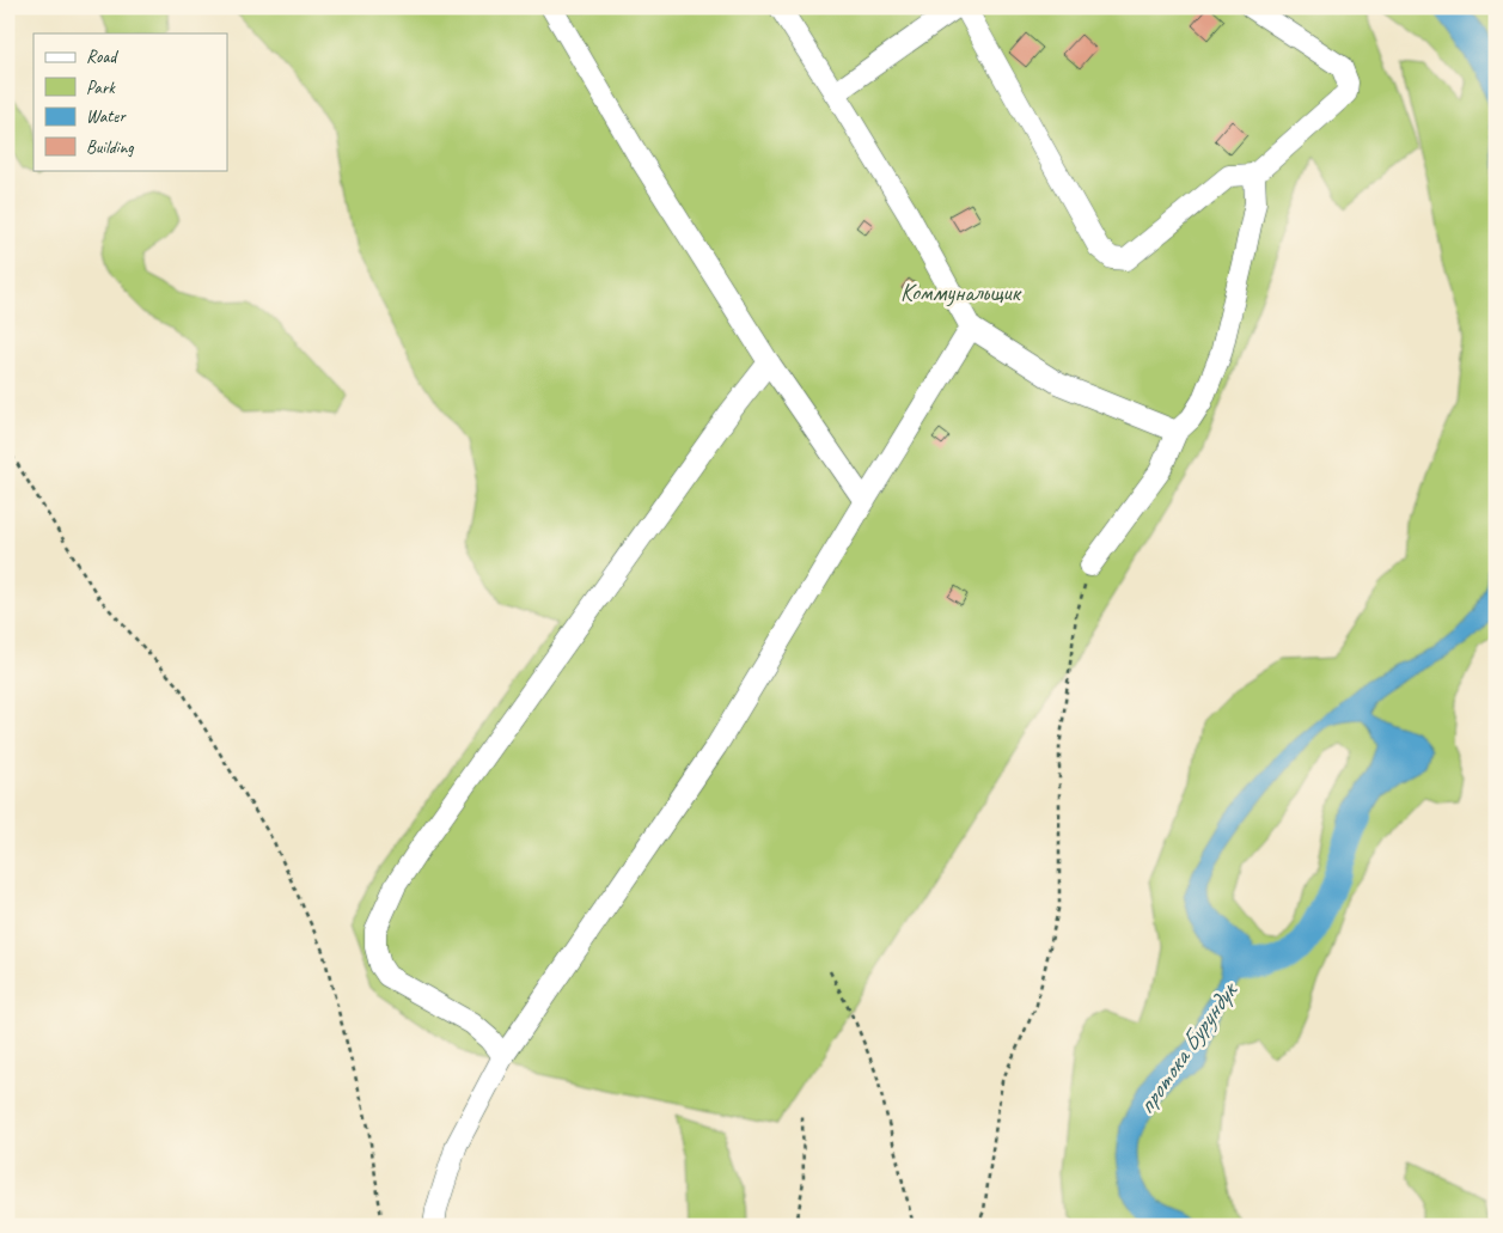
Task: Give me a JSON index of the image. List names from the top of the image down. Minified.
{"water":["протока Бурундук"],"parks":["Коммунальщик"],"legend":["Road","Park","Water","Building"]}
